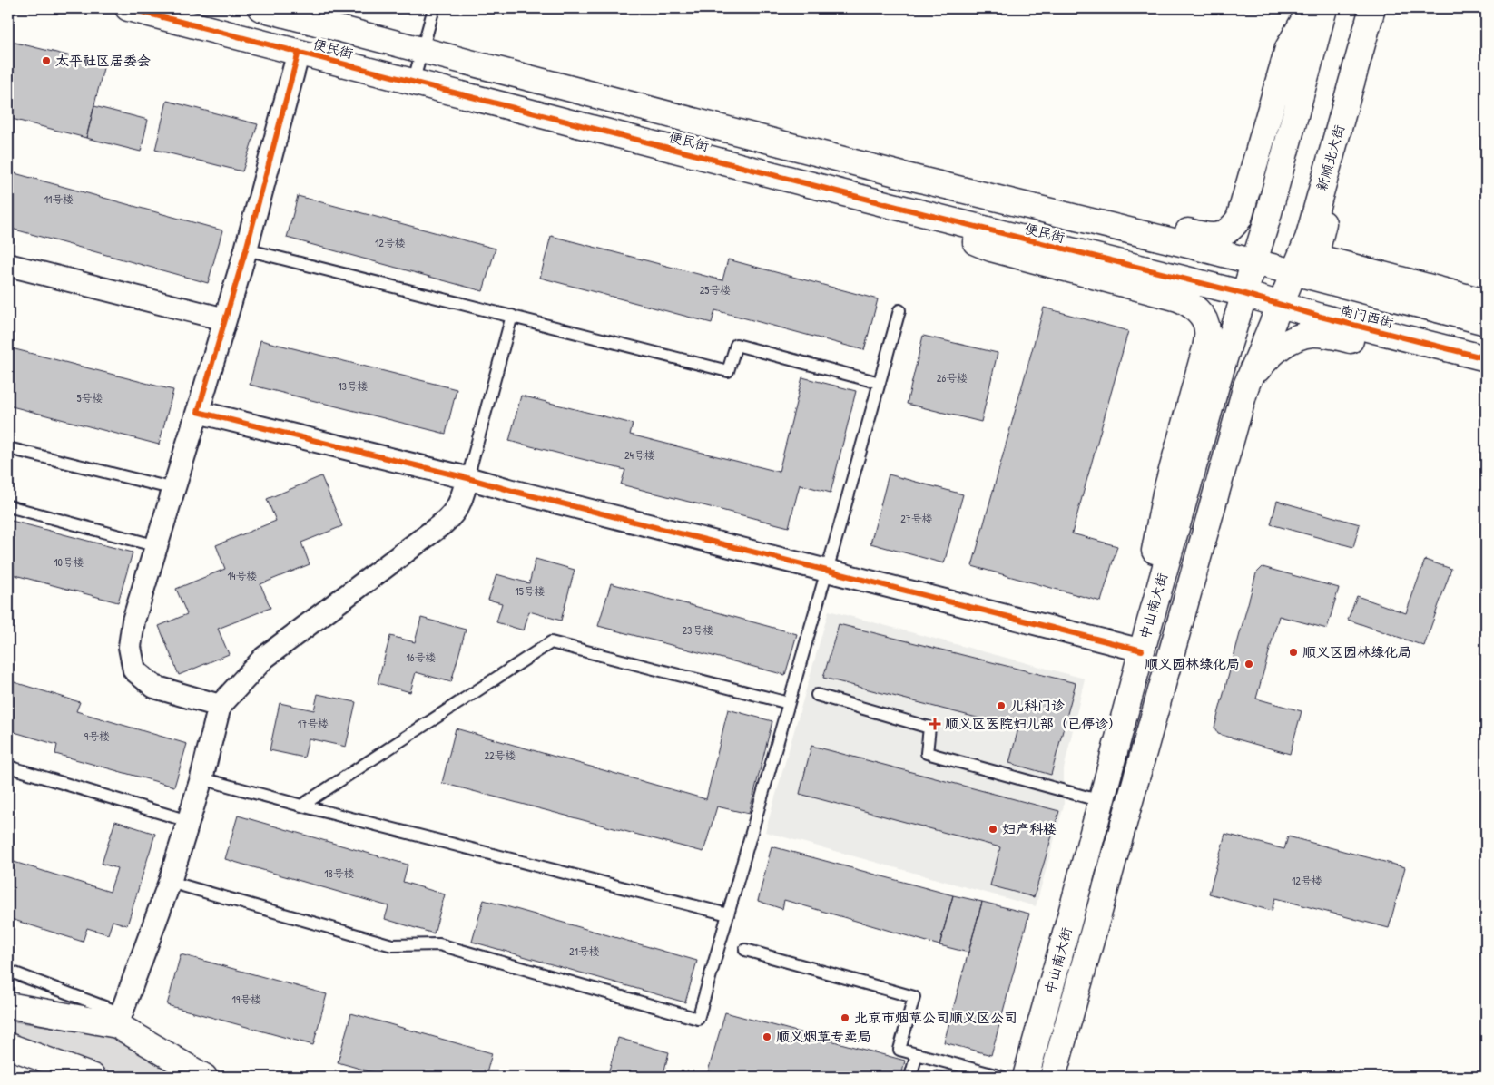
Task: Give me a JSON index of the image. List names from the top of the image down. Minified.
{"streets":{"street":["便民街","新顺北大街","南门西街","中山南大街"]},"crossings":[["便民街","南门西街"],["便民街","中山南大街"],["新顺北大街","南门西街"],["南门西街","中山南大街"]],"places":{"other":["太平社区居委会","顺义区园林绿化局","顺义园林绿化局","儿科门诊","妇产科楼","北京市烟草公司顺义区公司","顺义烟草专卖局"],"health":["顺义区医院妇儿部（已停诊）"]},"house_numbers":["11号楼","12号楼","25号楼","26号楼","13号楼","5号楼","24号楼","27号楼","10号楼","14号楼","15号楼","23号楼","16号楼","17号楼","9号楼","22号楼","18号楼","12号楼","21号楼","19号楼"]}
